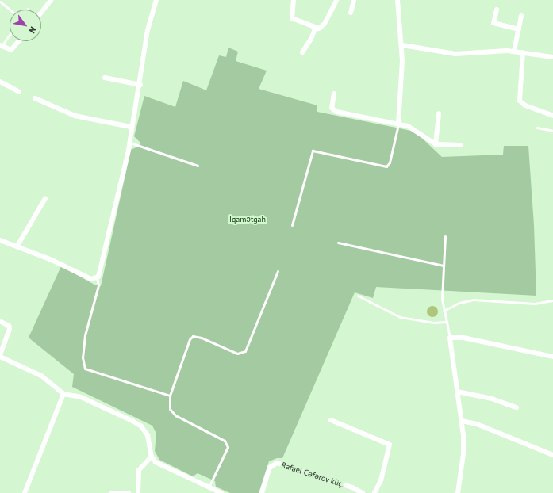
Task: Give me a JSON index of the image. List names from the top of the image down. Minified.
{"streets":{"street":["Rafael Cəfərov küç."]},"parks":["İqamətgah"],"north":"bottom right"}
